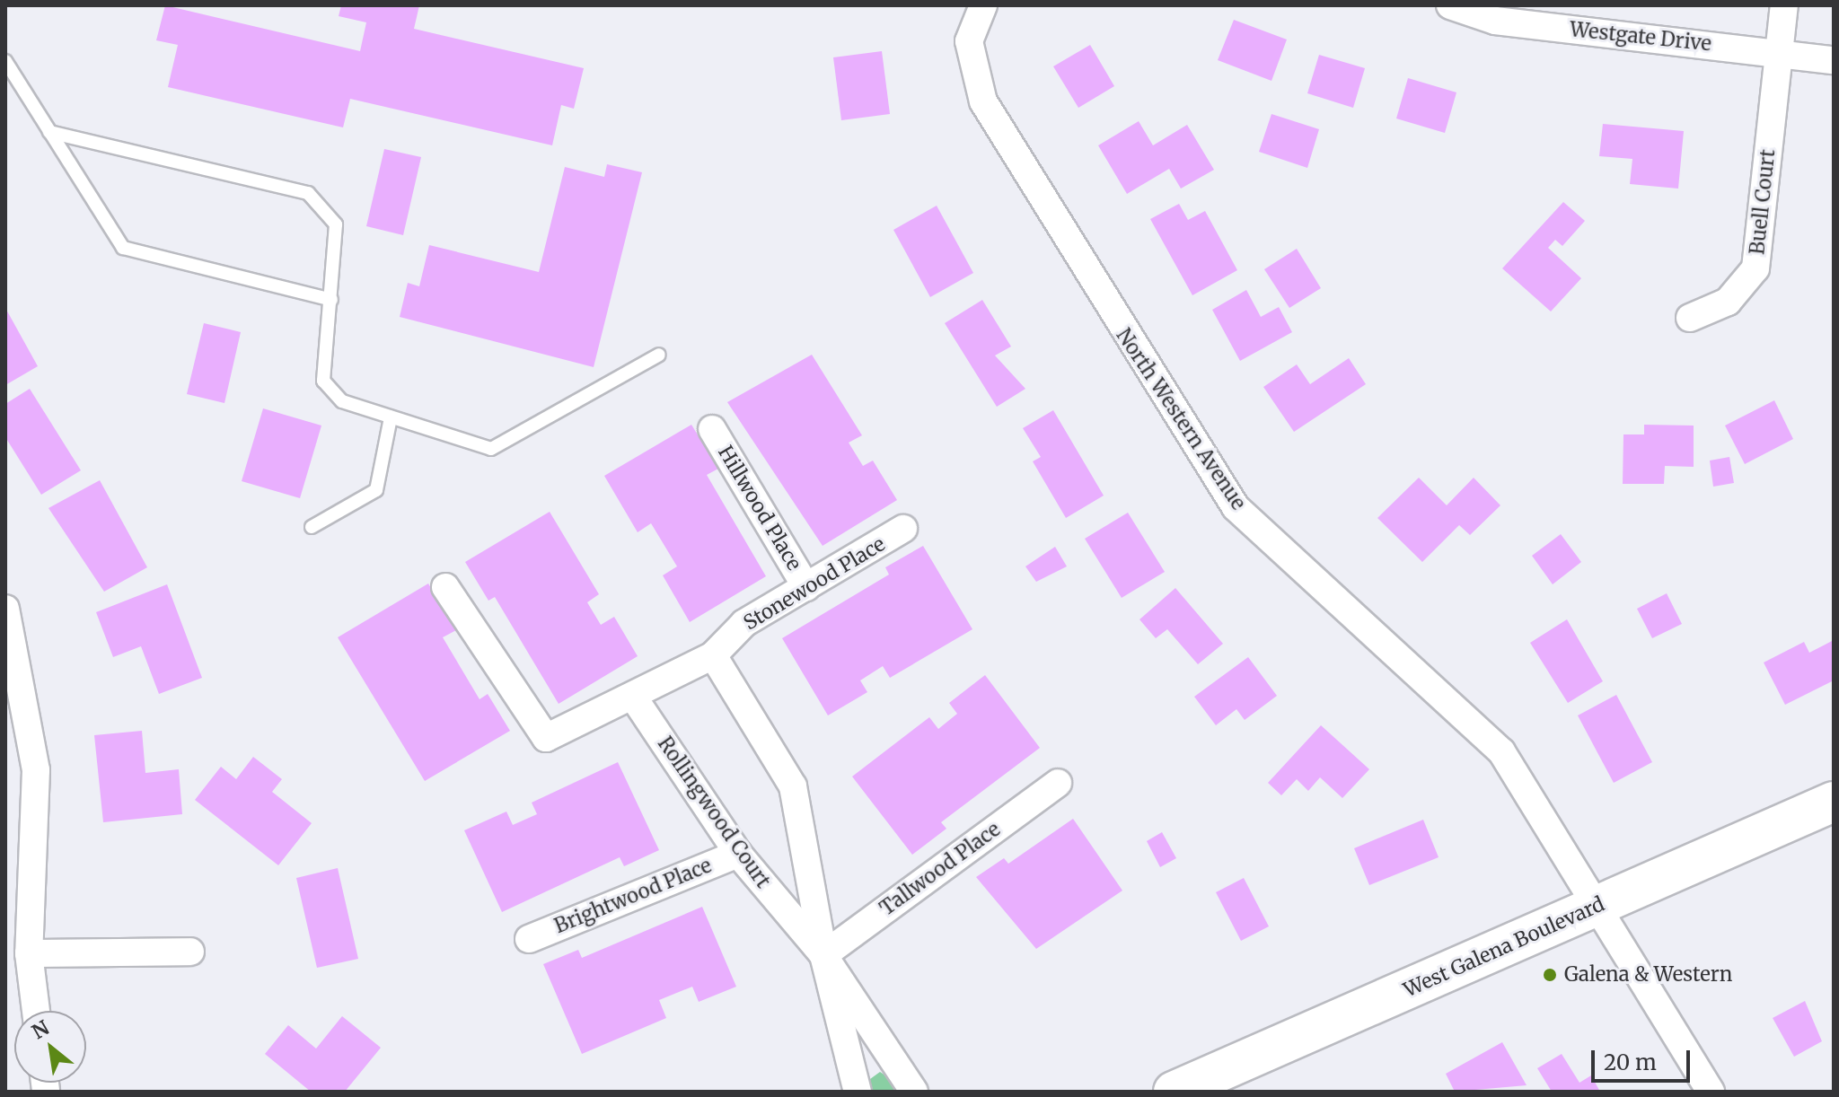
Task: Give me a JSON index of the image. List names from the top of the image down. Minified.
{"streets":{"main road":["West Galena Boulevard"],"street":["Westgate Drive","Buell Court","North Western Avenue","Hillwood Place","Stonewood Place","Rollingwood Court","Tallwood Place","Brightwood Place"]},"crossings":[["Westgate Drive","Buell Court"],["North Western Avenue","West Galena Boulevard"],["Hillwood Place","Stonewood Place"],["Stonewood Place","Rollingwood Court"],["Rollingwood Court","Tallwood Place"],["Rollingwood Court","Brightwood Place"]],"places":["Galena & Western"],"scale_bar":"20 m","north":"top left"}
